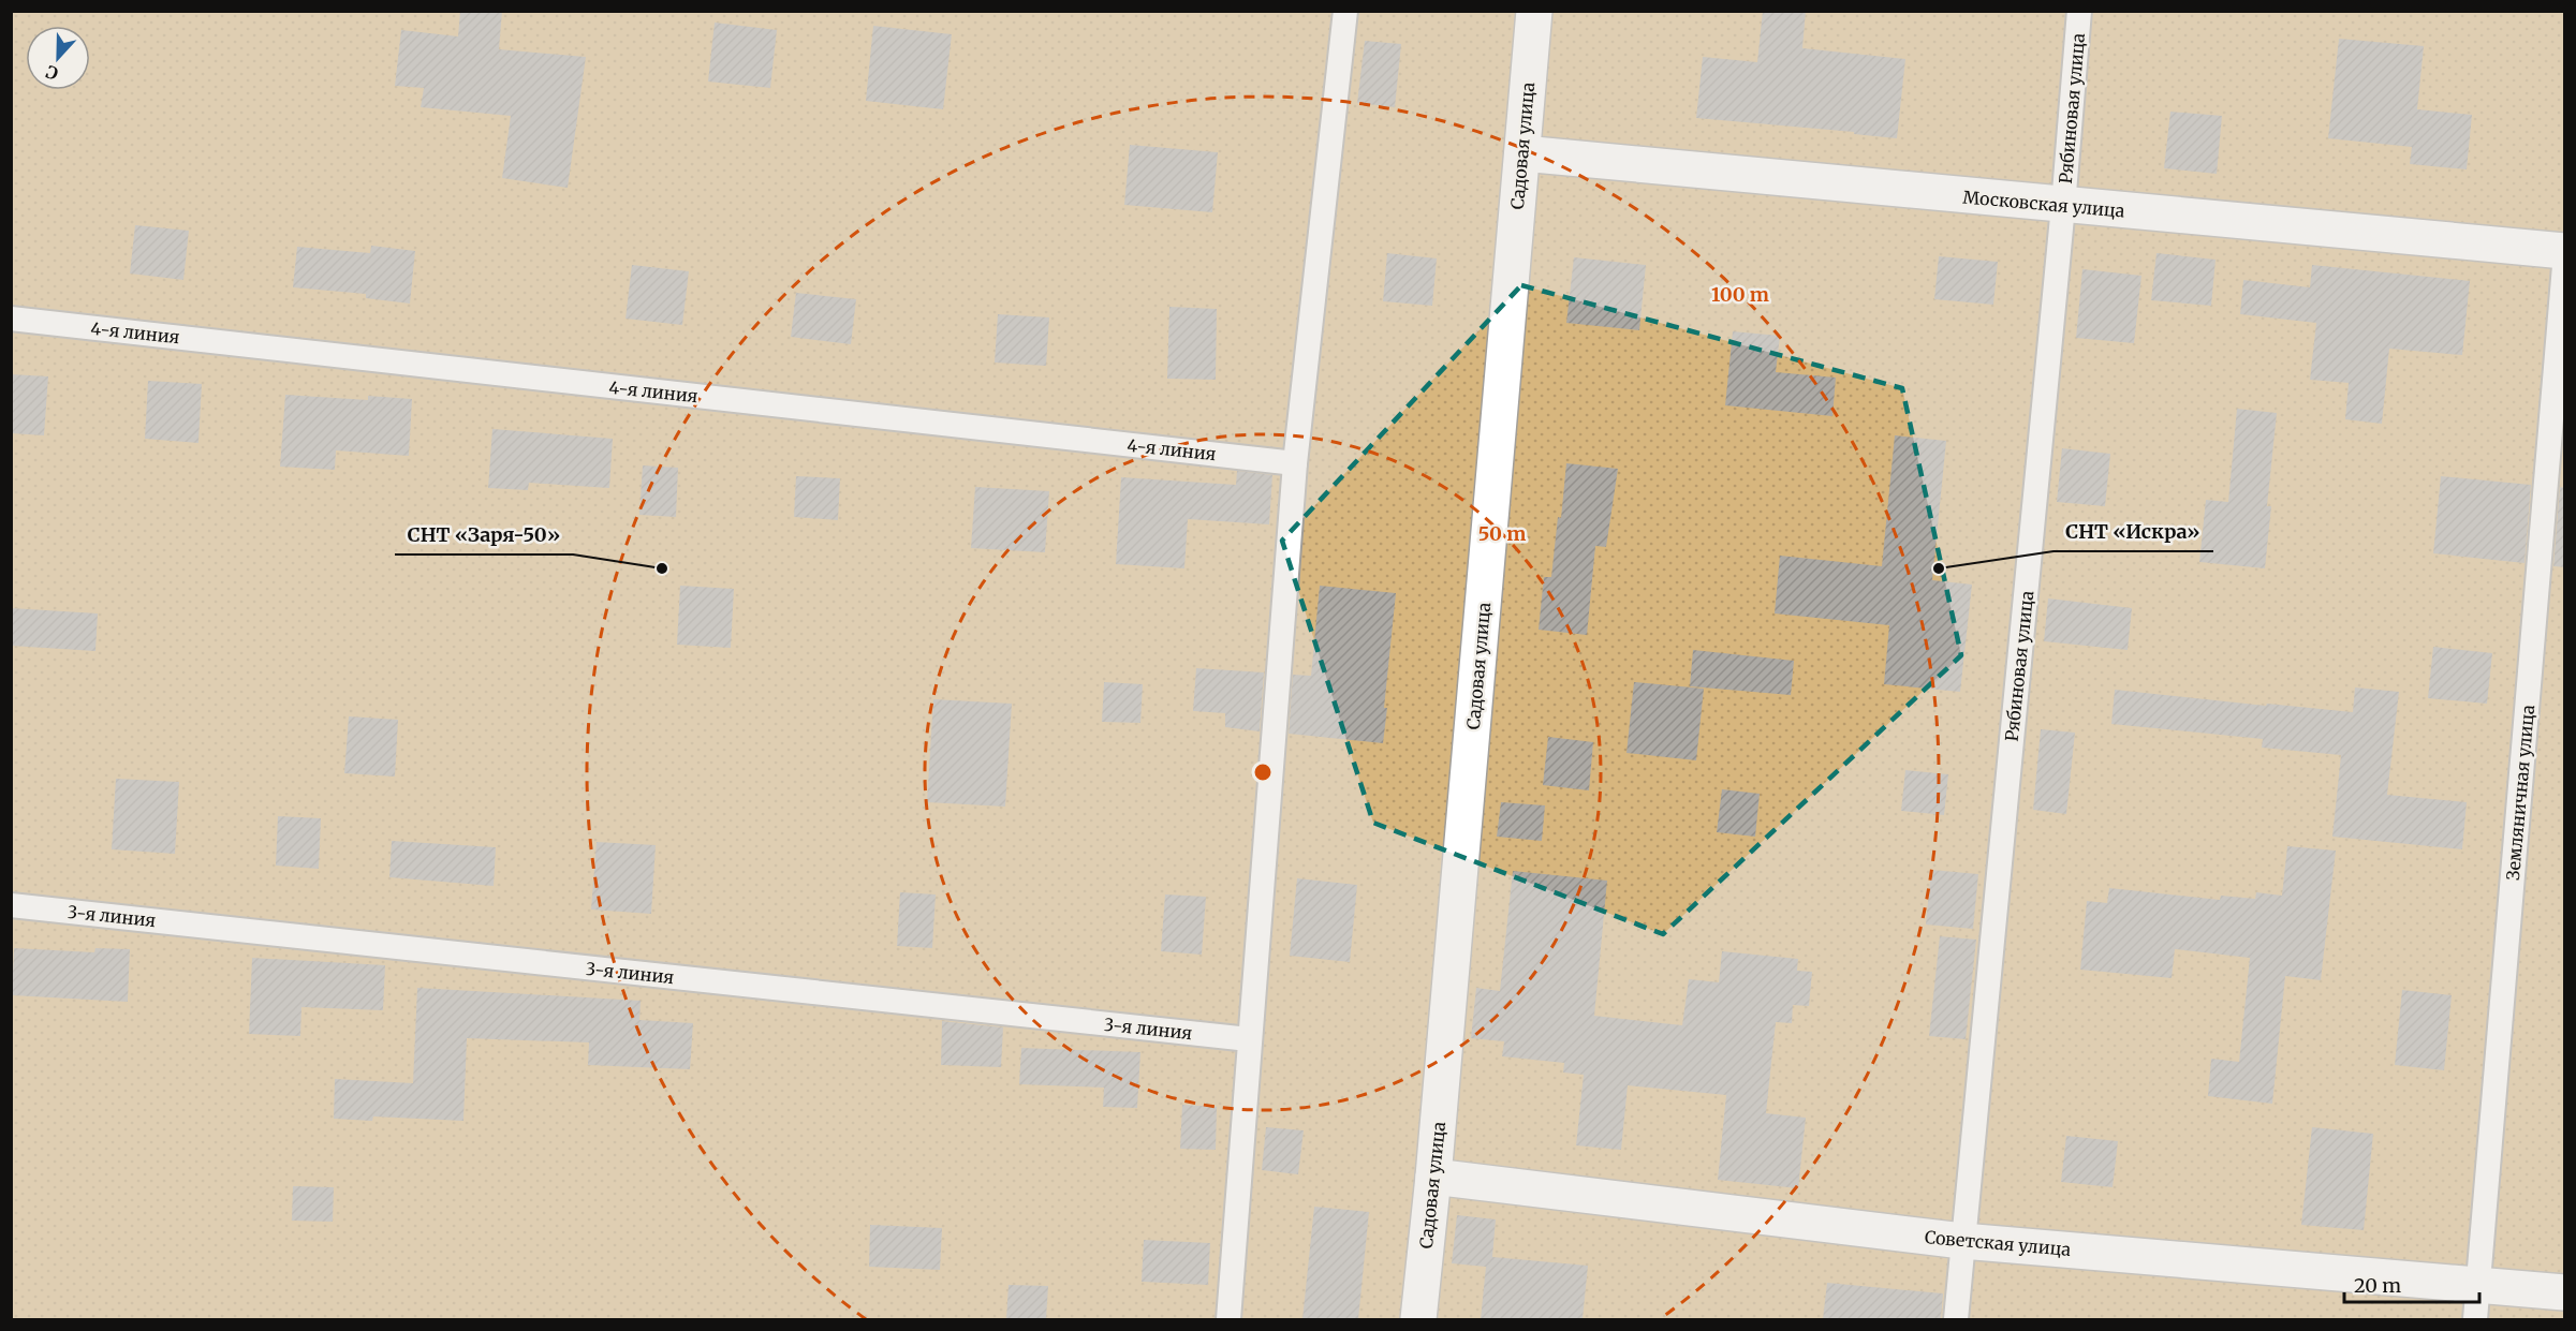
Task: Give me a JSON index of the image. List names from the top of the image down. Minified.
{"streets":{"street":["Садовая улица","Московская улица","Советская улица"],"lane":["Рябиновая улица","4-я линия","Земляничная улица","3-я линия"]},"crossings":[["Рябиновая улица","Московская улица"],["Рябиновая улица","Советская улица"],["Садовая улица","Московская улица"],["Садовая улица","Советская улица"],["Земляничная улица","Советская улица"]],"places":["СНТ «Заря-50»","СНТ «Искра»"],"scale_bar":"20 m","north":"bottom","rings":["100 m","50 m"]}
